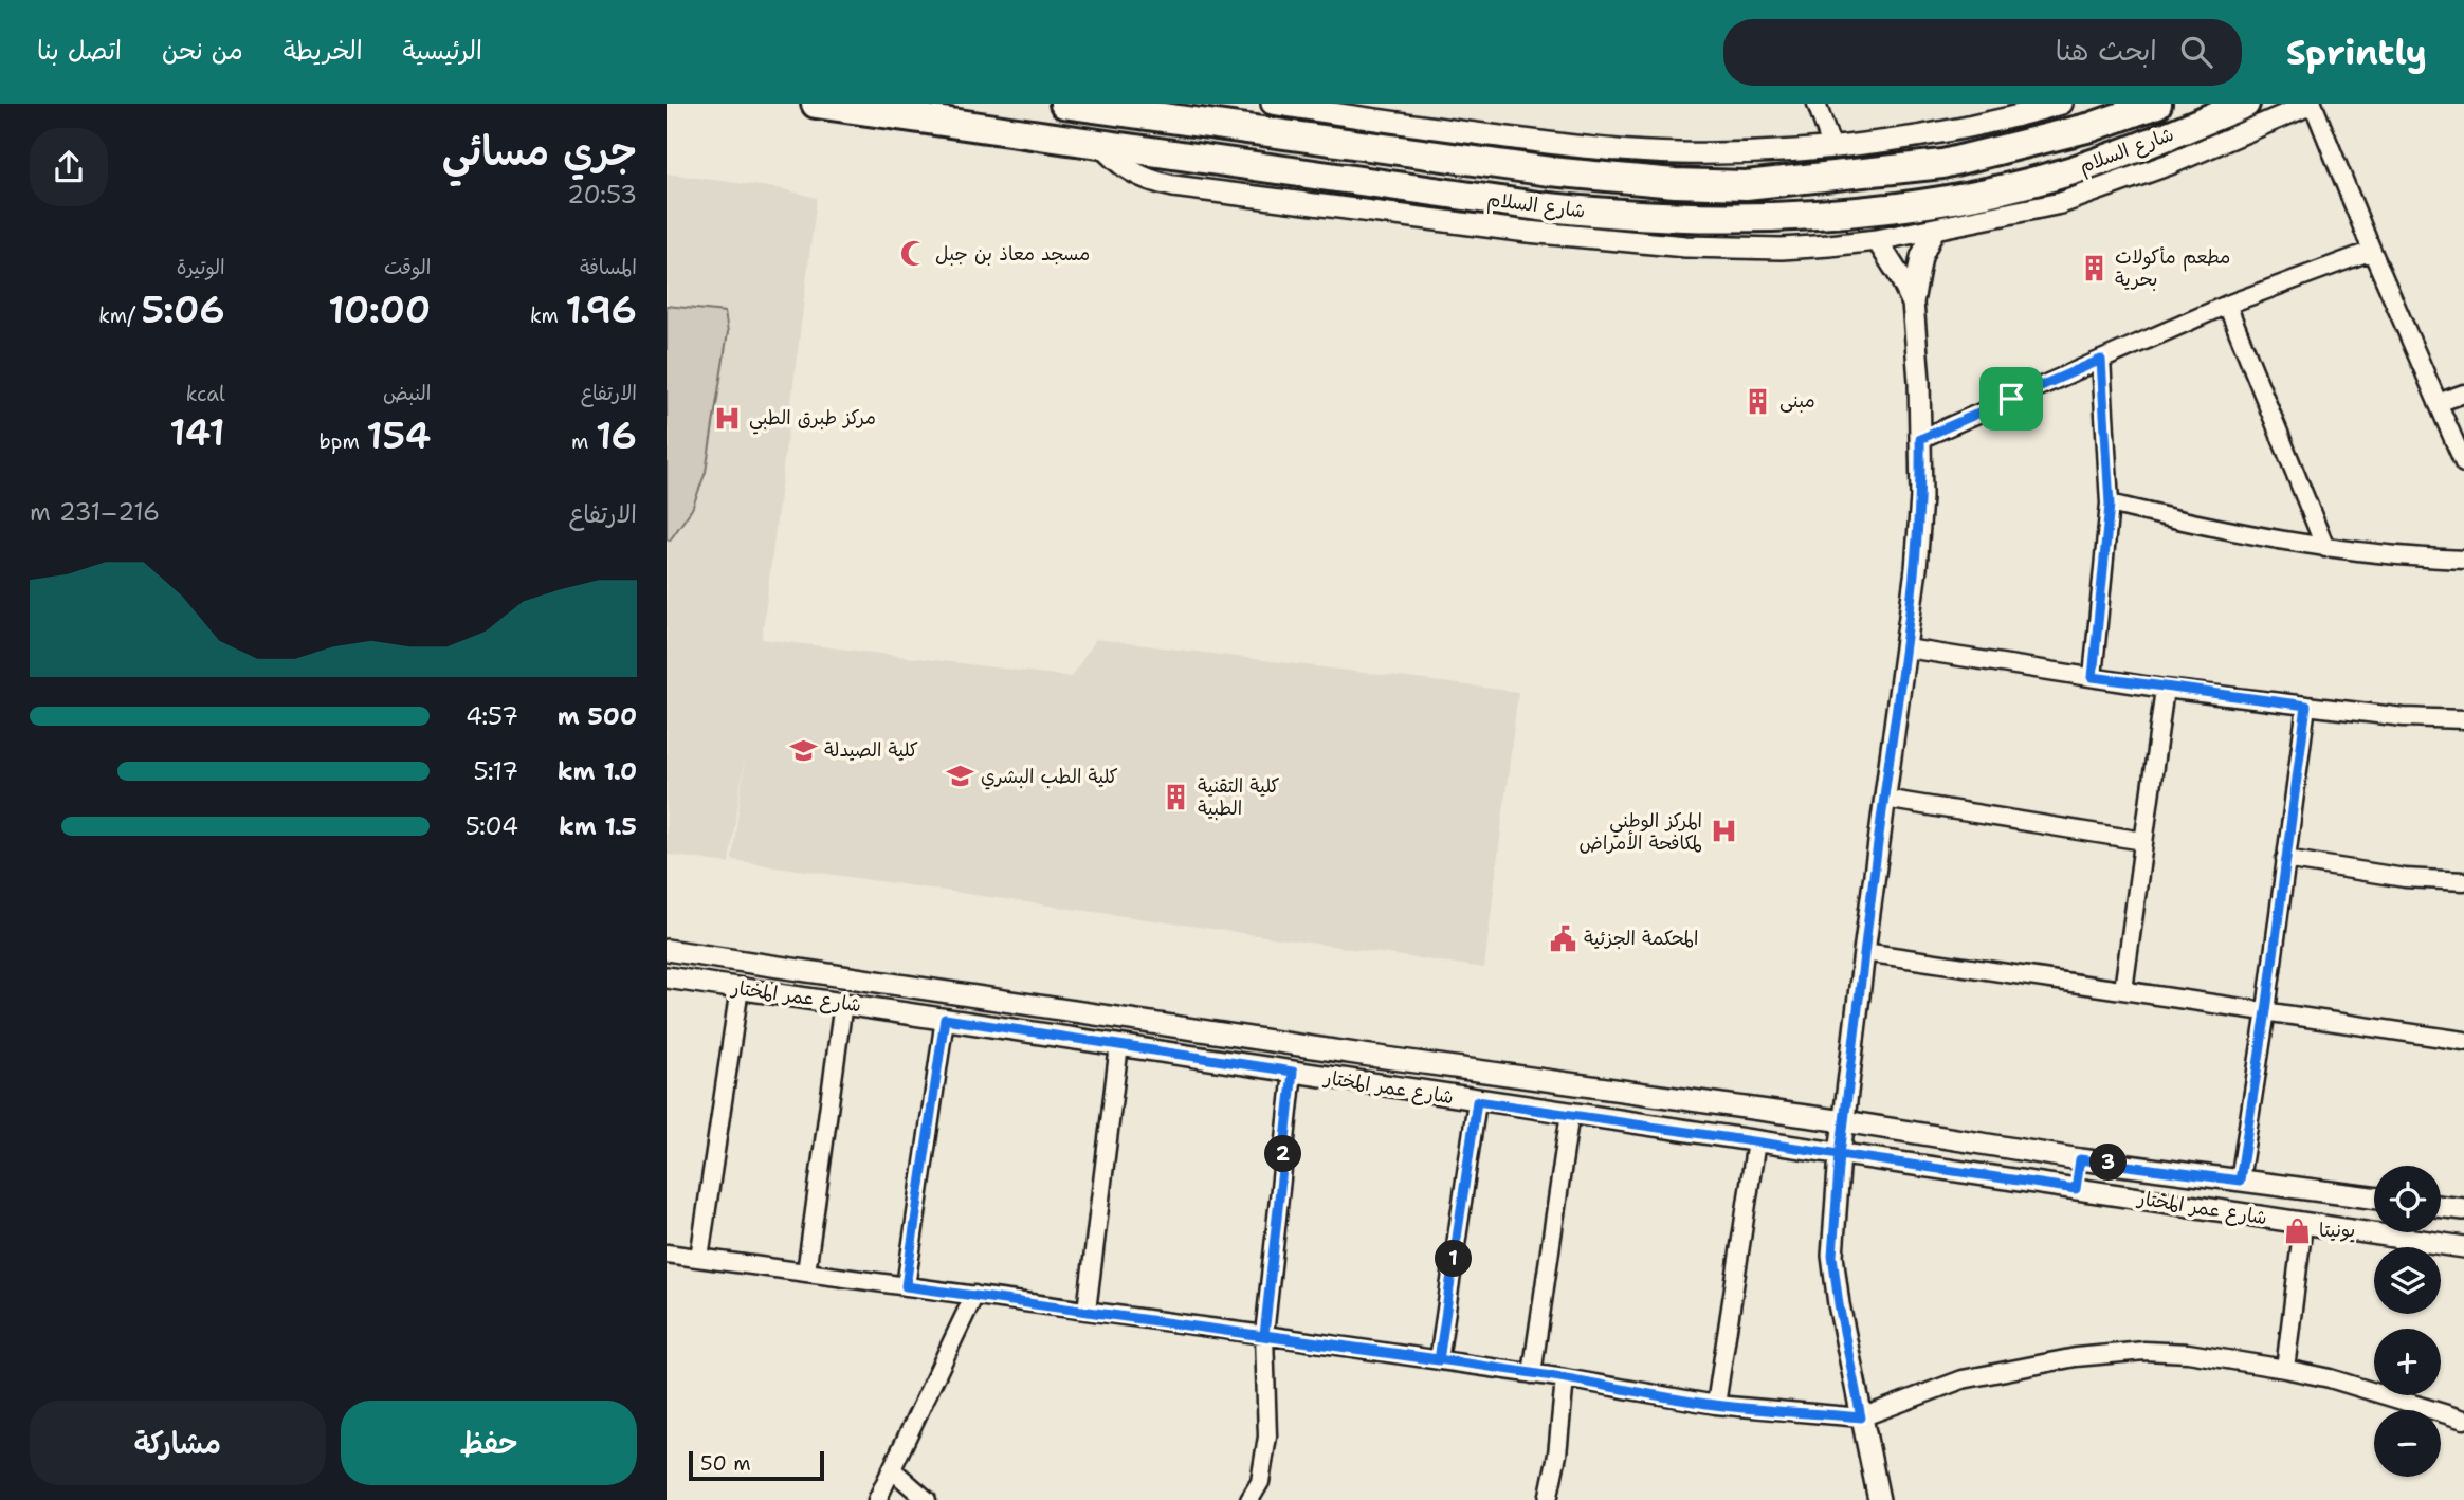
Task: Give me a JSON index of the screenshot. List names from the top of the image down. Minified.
{"streets":{"highway":["شارع السلام"],"street":["شارع عمر المختار"]},"places":{"mosque":["مسجد معاذ بن جبل"],"building":["مطعم مأكولات بحرية","مبنى","كلية التقنية الطبية"],"hospital":["مركز طبرق الطبي","المركز الوطني لمكافحة الأمراض"],"school or university":["كلية الصيدلة","كلية الطب البشري"],"public building":["المحكمة الجزئية"],"shop":["بونيتا"]},"scale_bar":"50 m","page":{"header":"Sprintly","search":"ابحث هنا","nav":["الرئيسية","الخريطة","من نحن","اتصل بنا"],"heading":["جري مسائي","20:53"],"stats":[["المسافة","1.96 km"],["الوقت","10:00"],["الوتيرة","5:06 /km"],["الارتفاع","16 m"],["النبض","154 bpm"],["kcal","141"]],"chart":["الارتفاع","216–231 m"],"list":[{"name":"500 m","note":"4:57"},{"name":"1.0 km","note":"5:17"},{"name":"1.5 km","note":"5:04"}],"pins":["2","3","1"],"map_buttons":["+","−"],"buttons":["حفظ","مشاركة"],"scale":"50 m"}}
